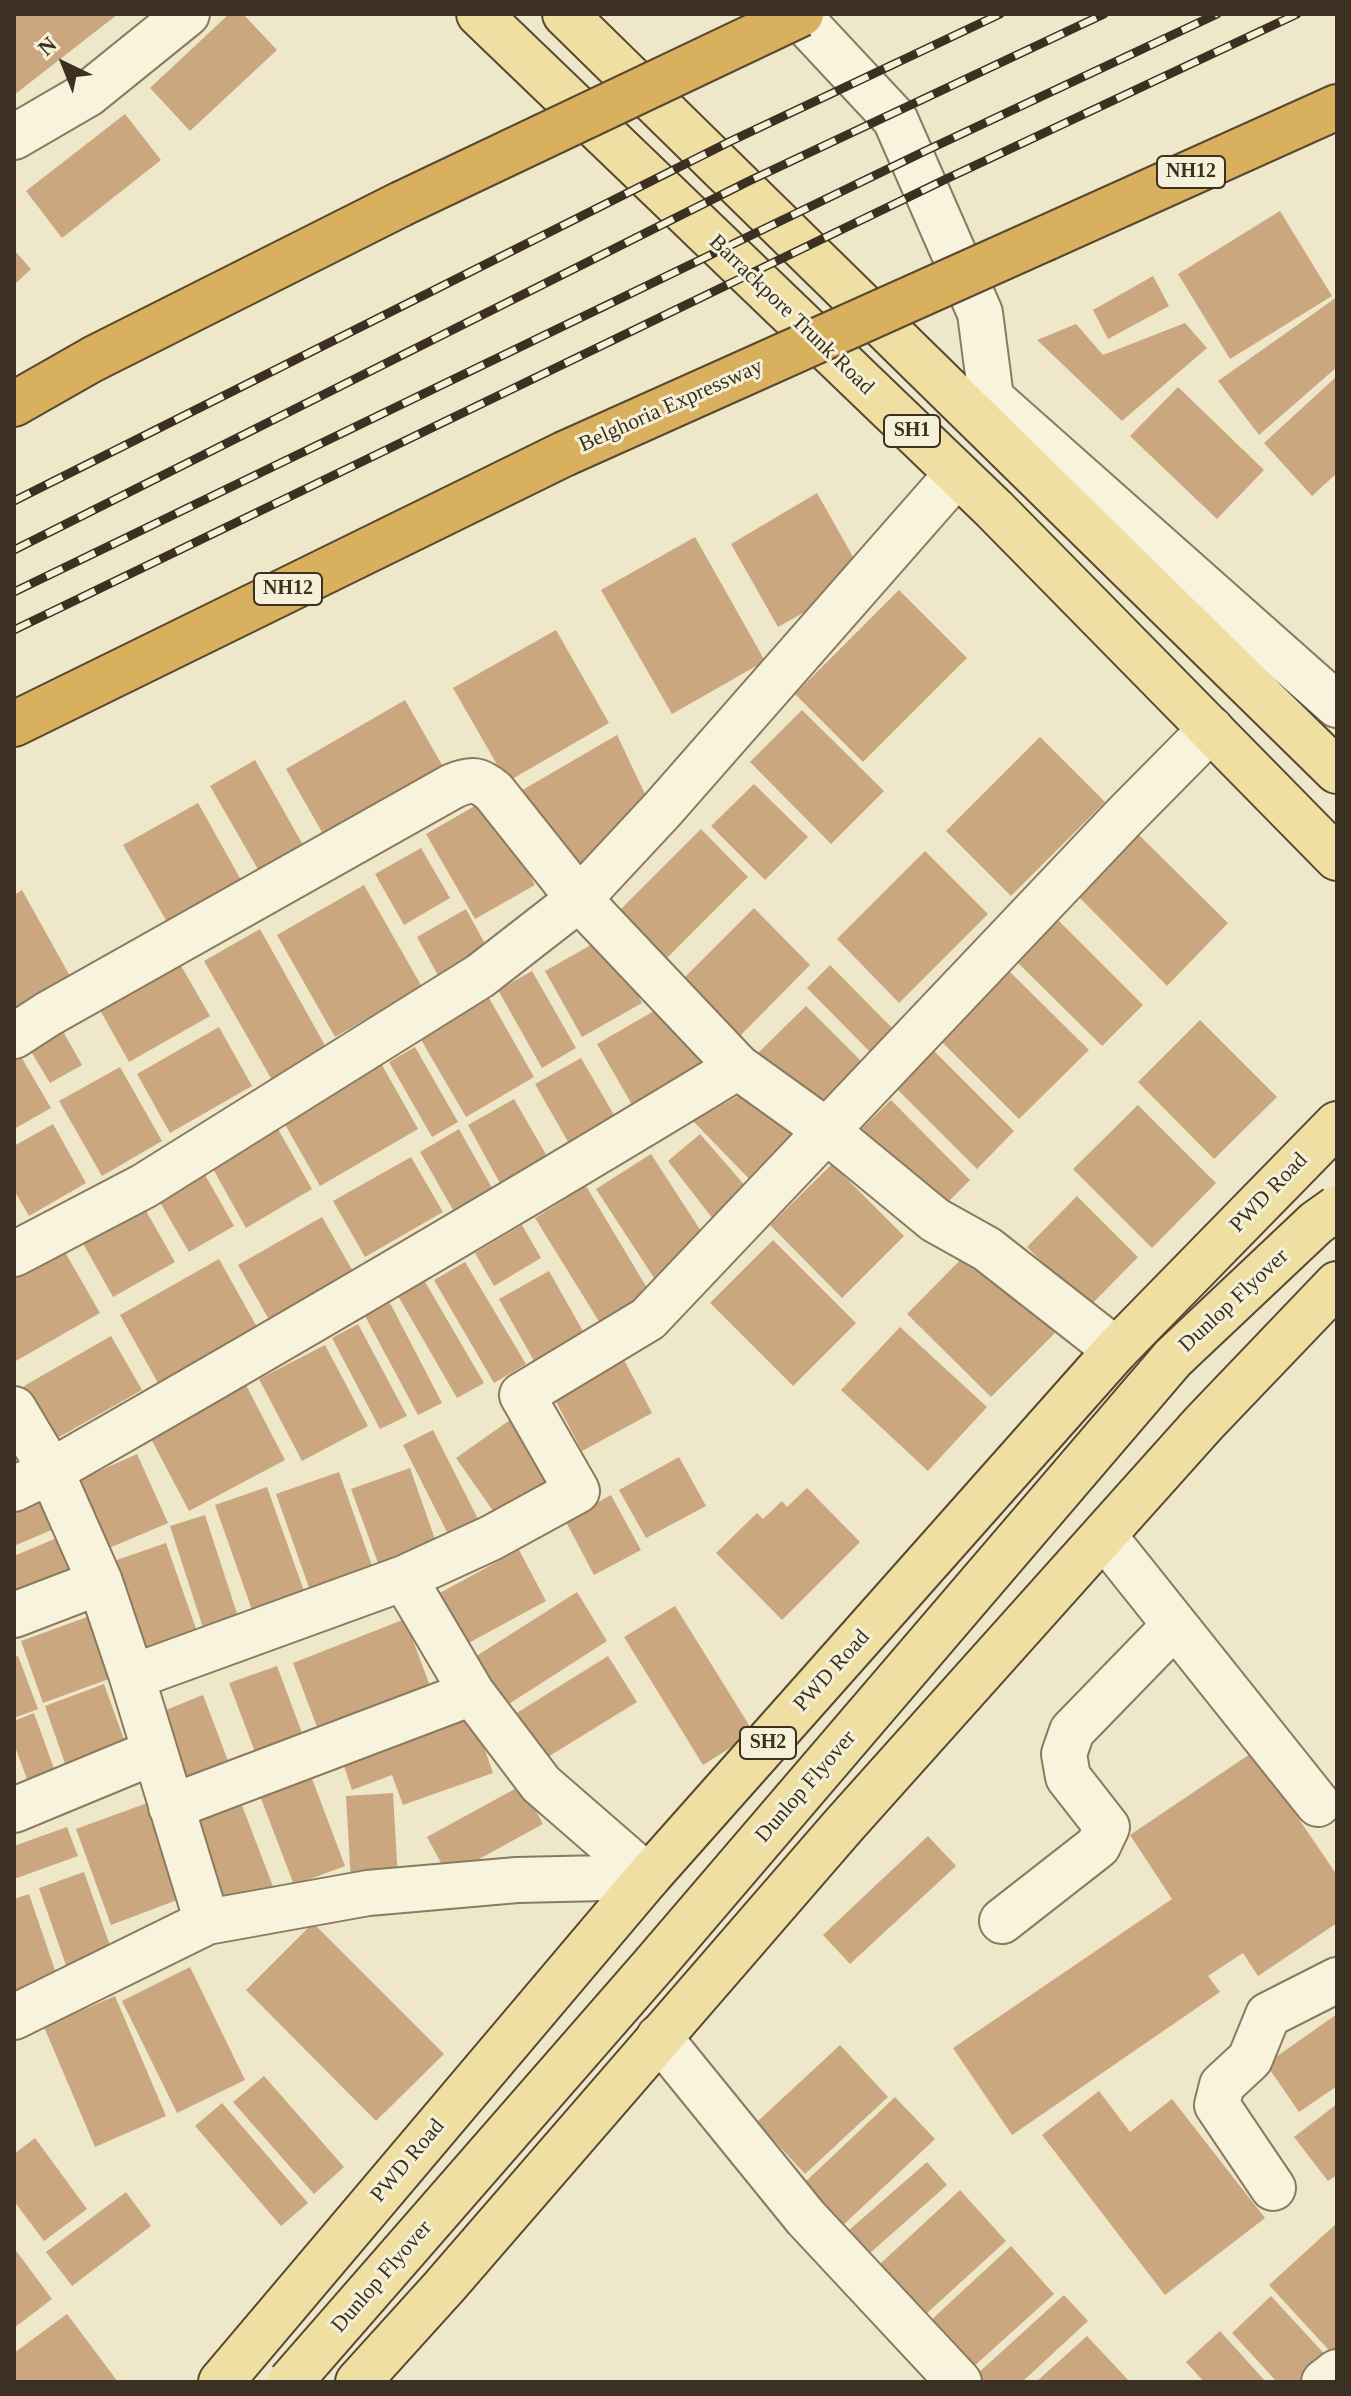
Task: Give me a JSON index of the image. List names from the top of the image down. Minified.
{"streets":{"highway":["NH12","Belghoria Expressway"],"main road":["Barrackpore Trunk Road","SH1","PWD Road","Dunlop Flyover","SH2"]},"north":"top left"}
